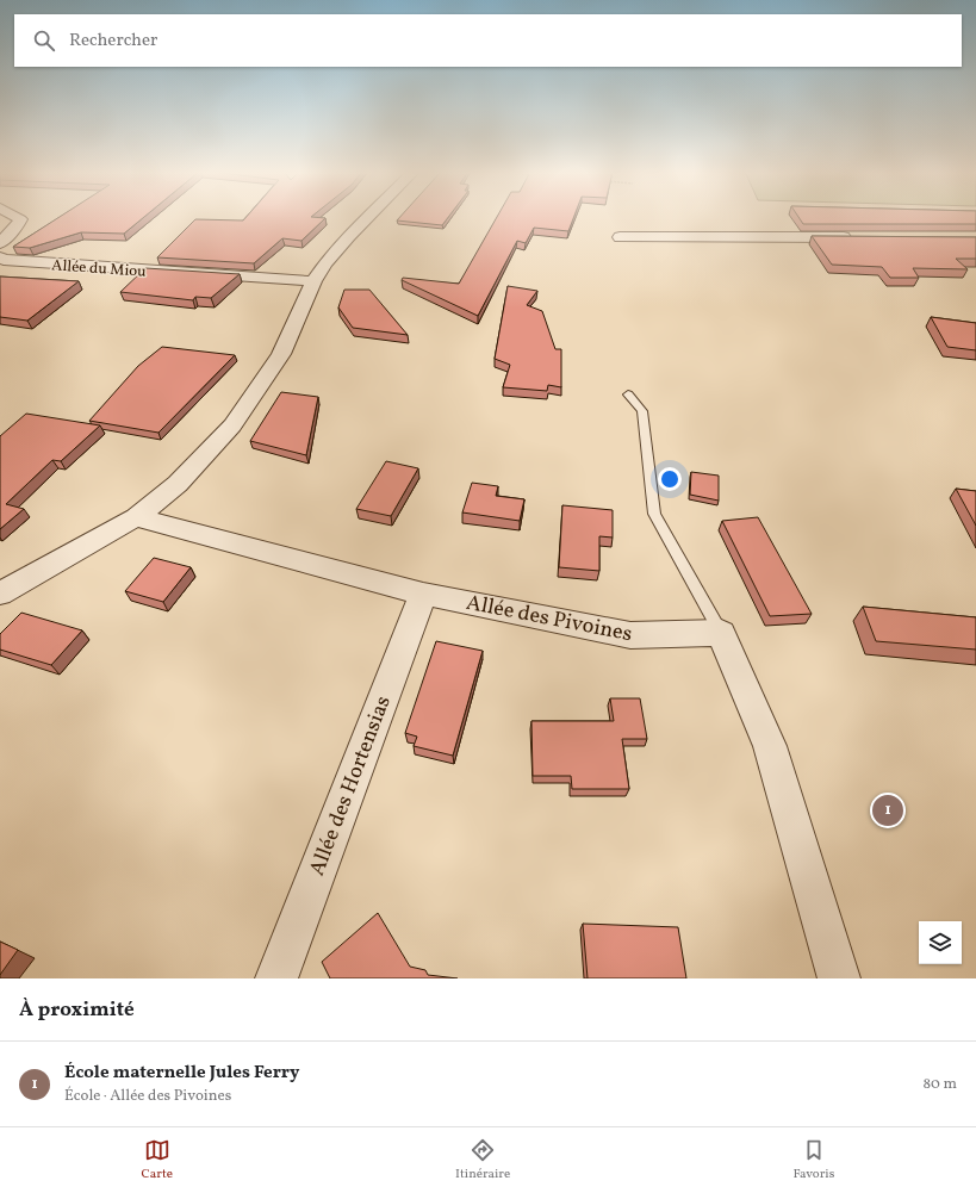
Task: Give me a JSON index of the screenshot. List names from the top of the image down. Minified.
{"streets":{"street":["Allée du Miou","Allée des Pivoines","Allée des Hortensias"]},"crossings":[["Allée des Pivoines","Allée des Hortensias"]],"page":{"search":"Rechercher","pins":"1","heading":"À proximité","list":[{"mark":"1","name":"École maternelle Jules Ferry","note":"École · Allée des Pivoines","value":"80 m"}],"nav":["Carte","Itinéraire","Favoris"]}}
